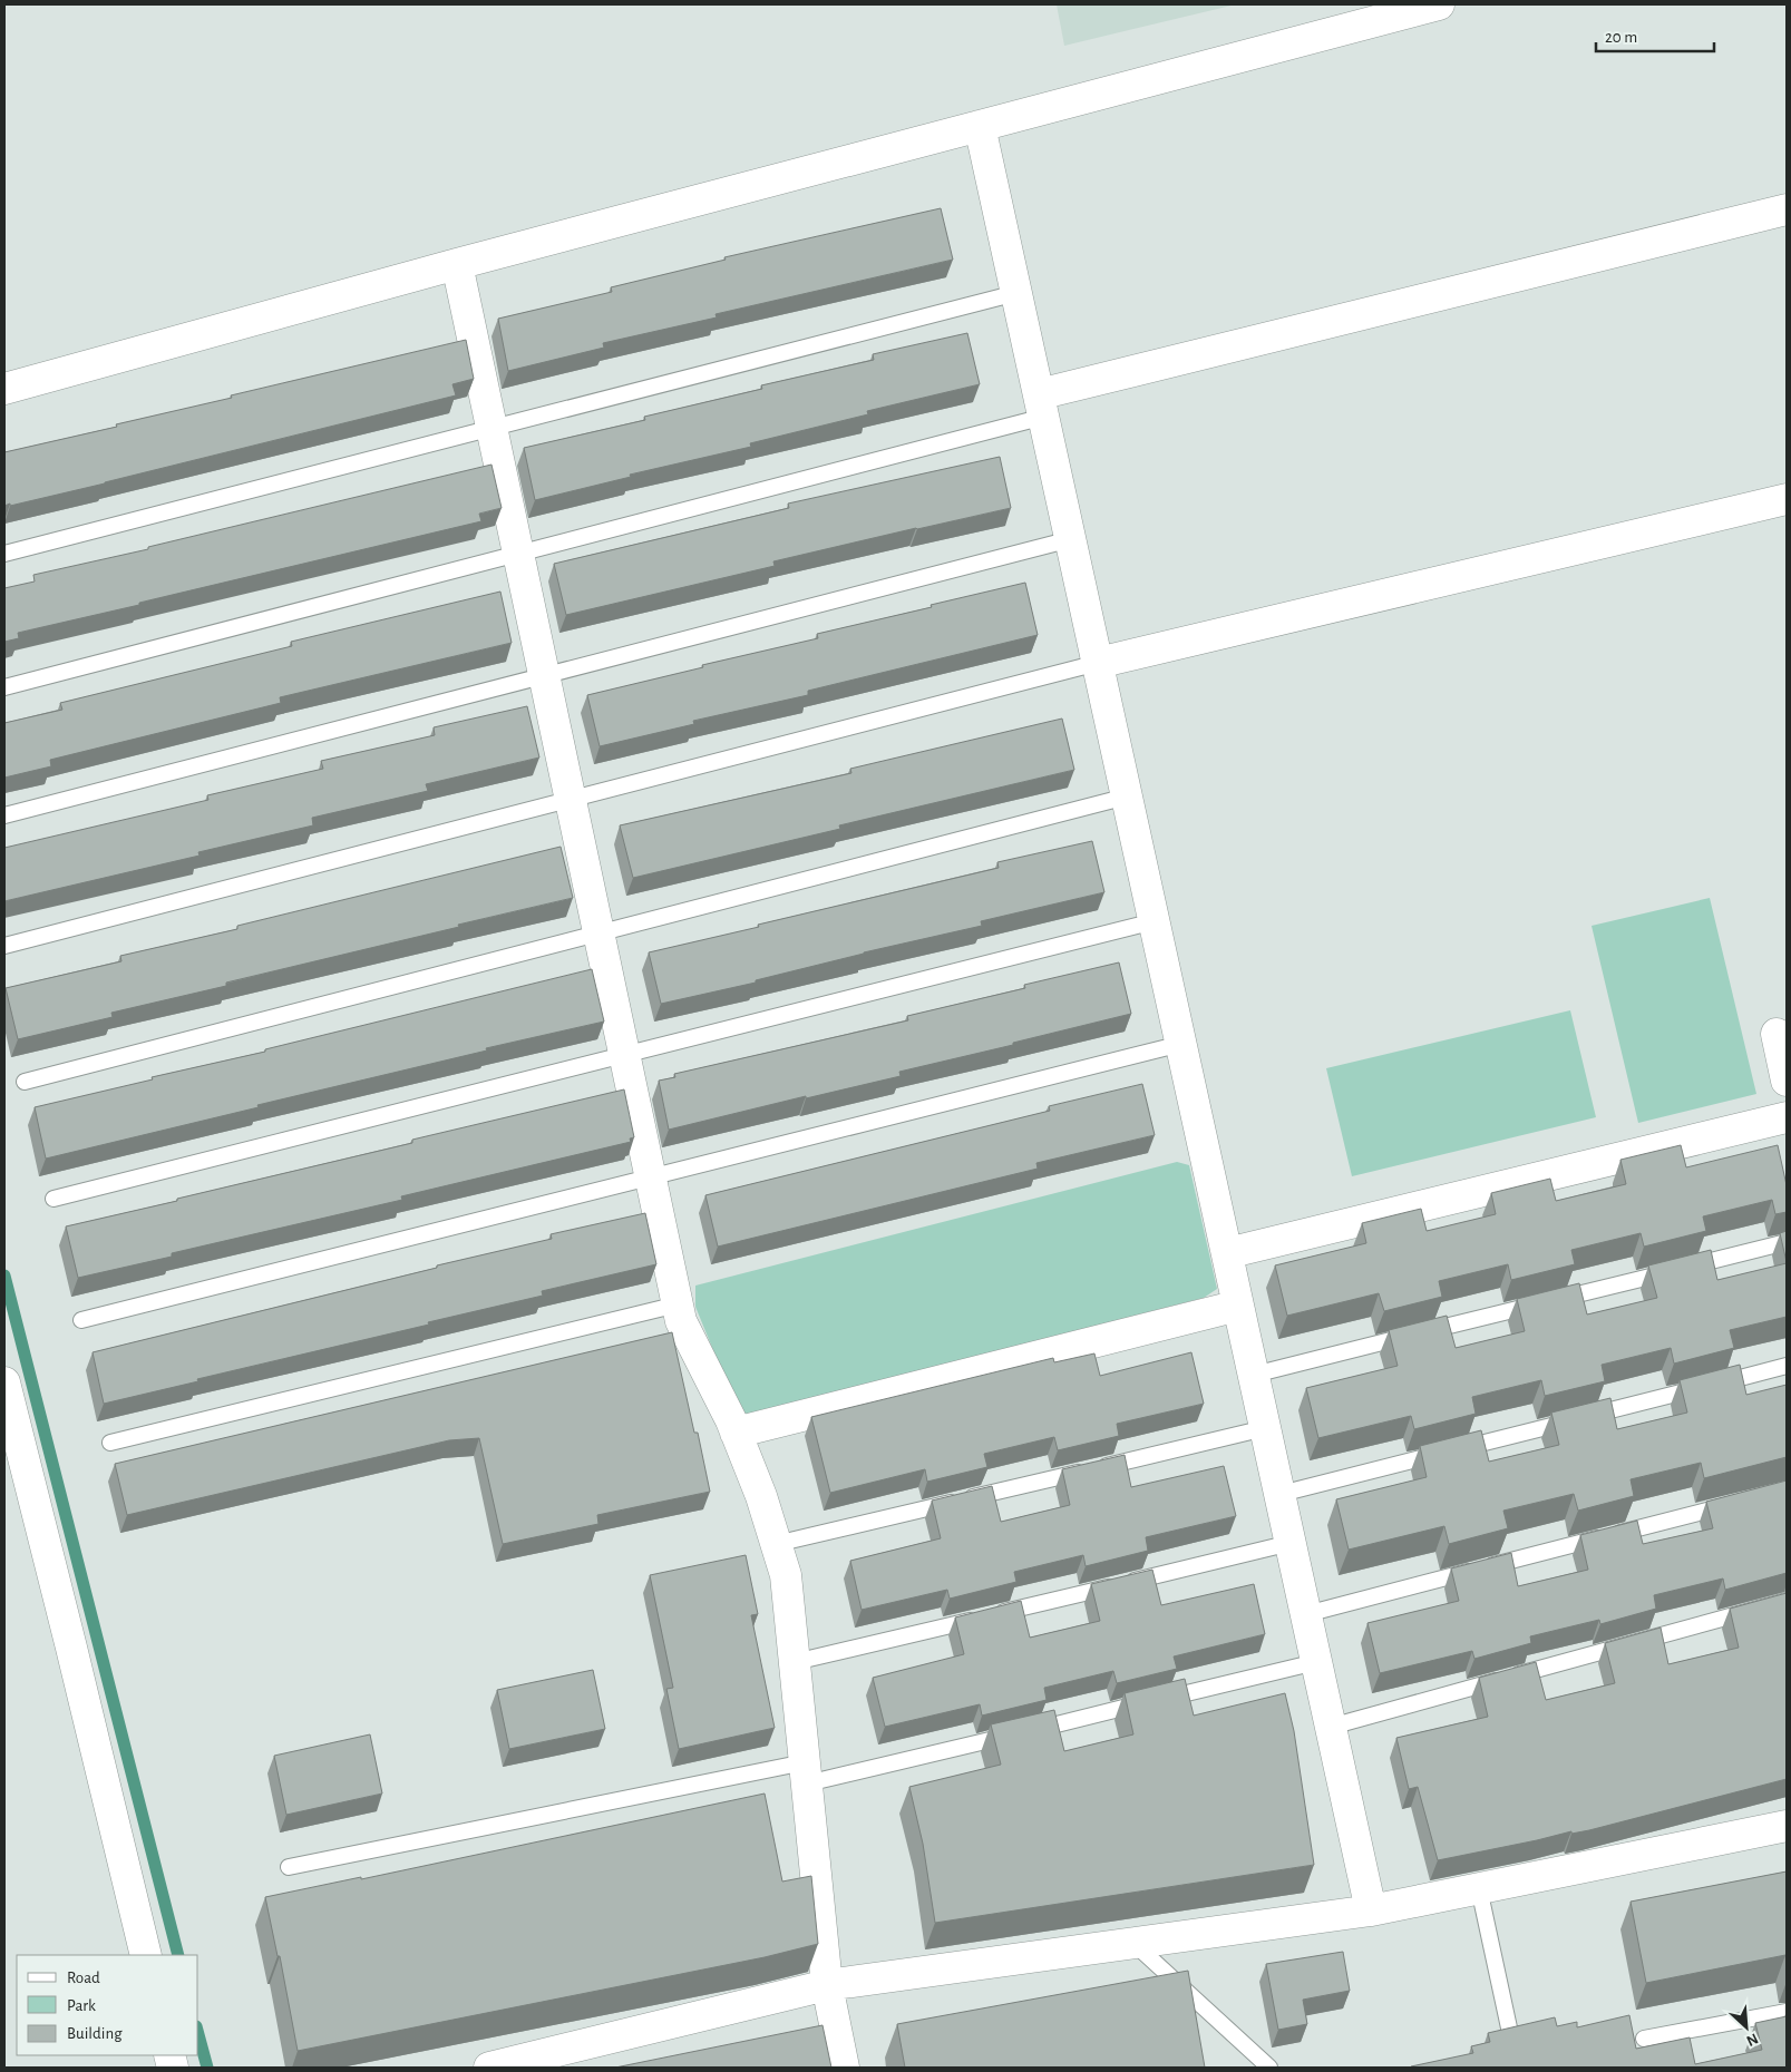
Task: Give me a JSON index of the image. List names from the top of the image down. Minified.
{"legend":["Road","Park","Building"],"scale_bar":"20 m","north":"bottom right"}
